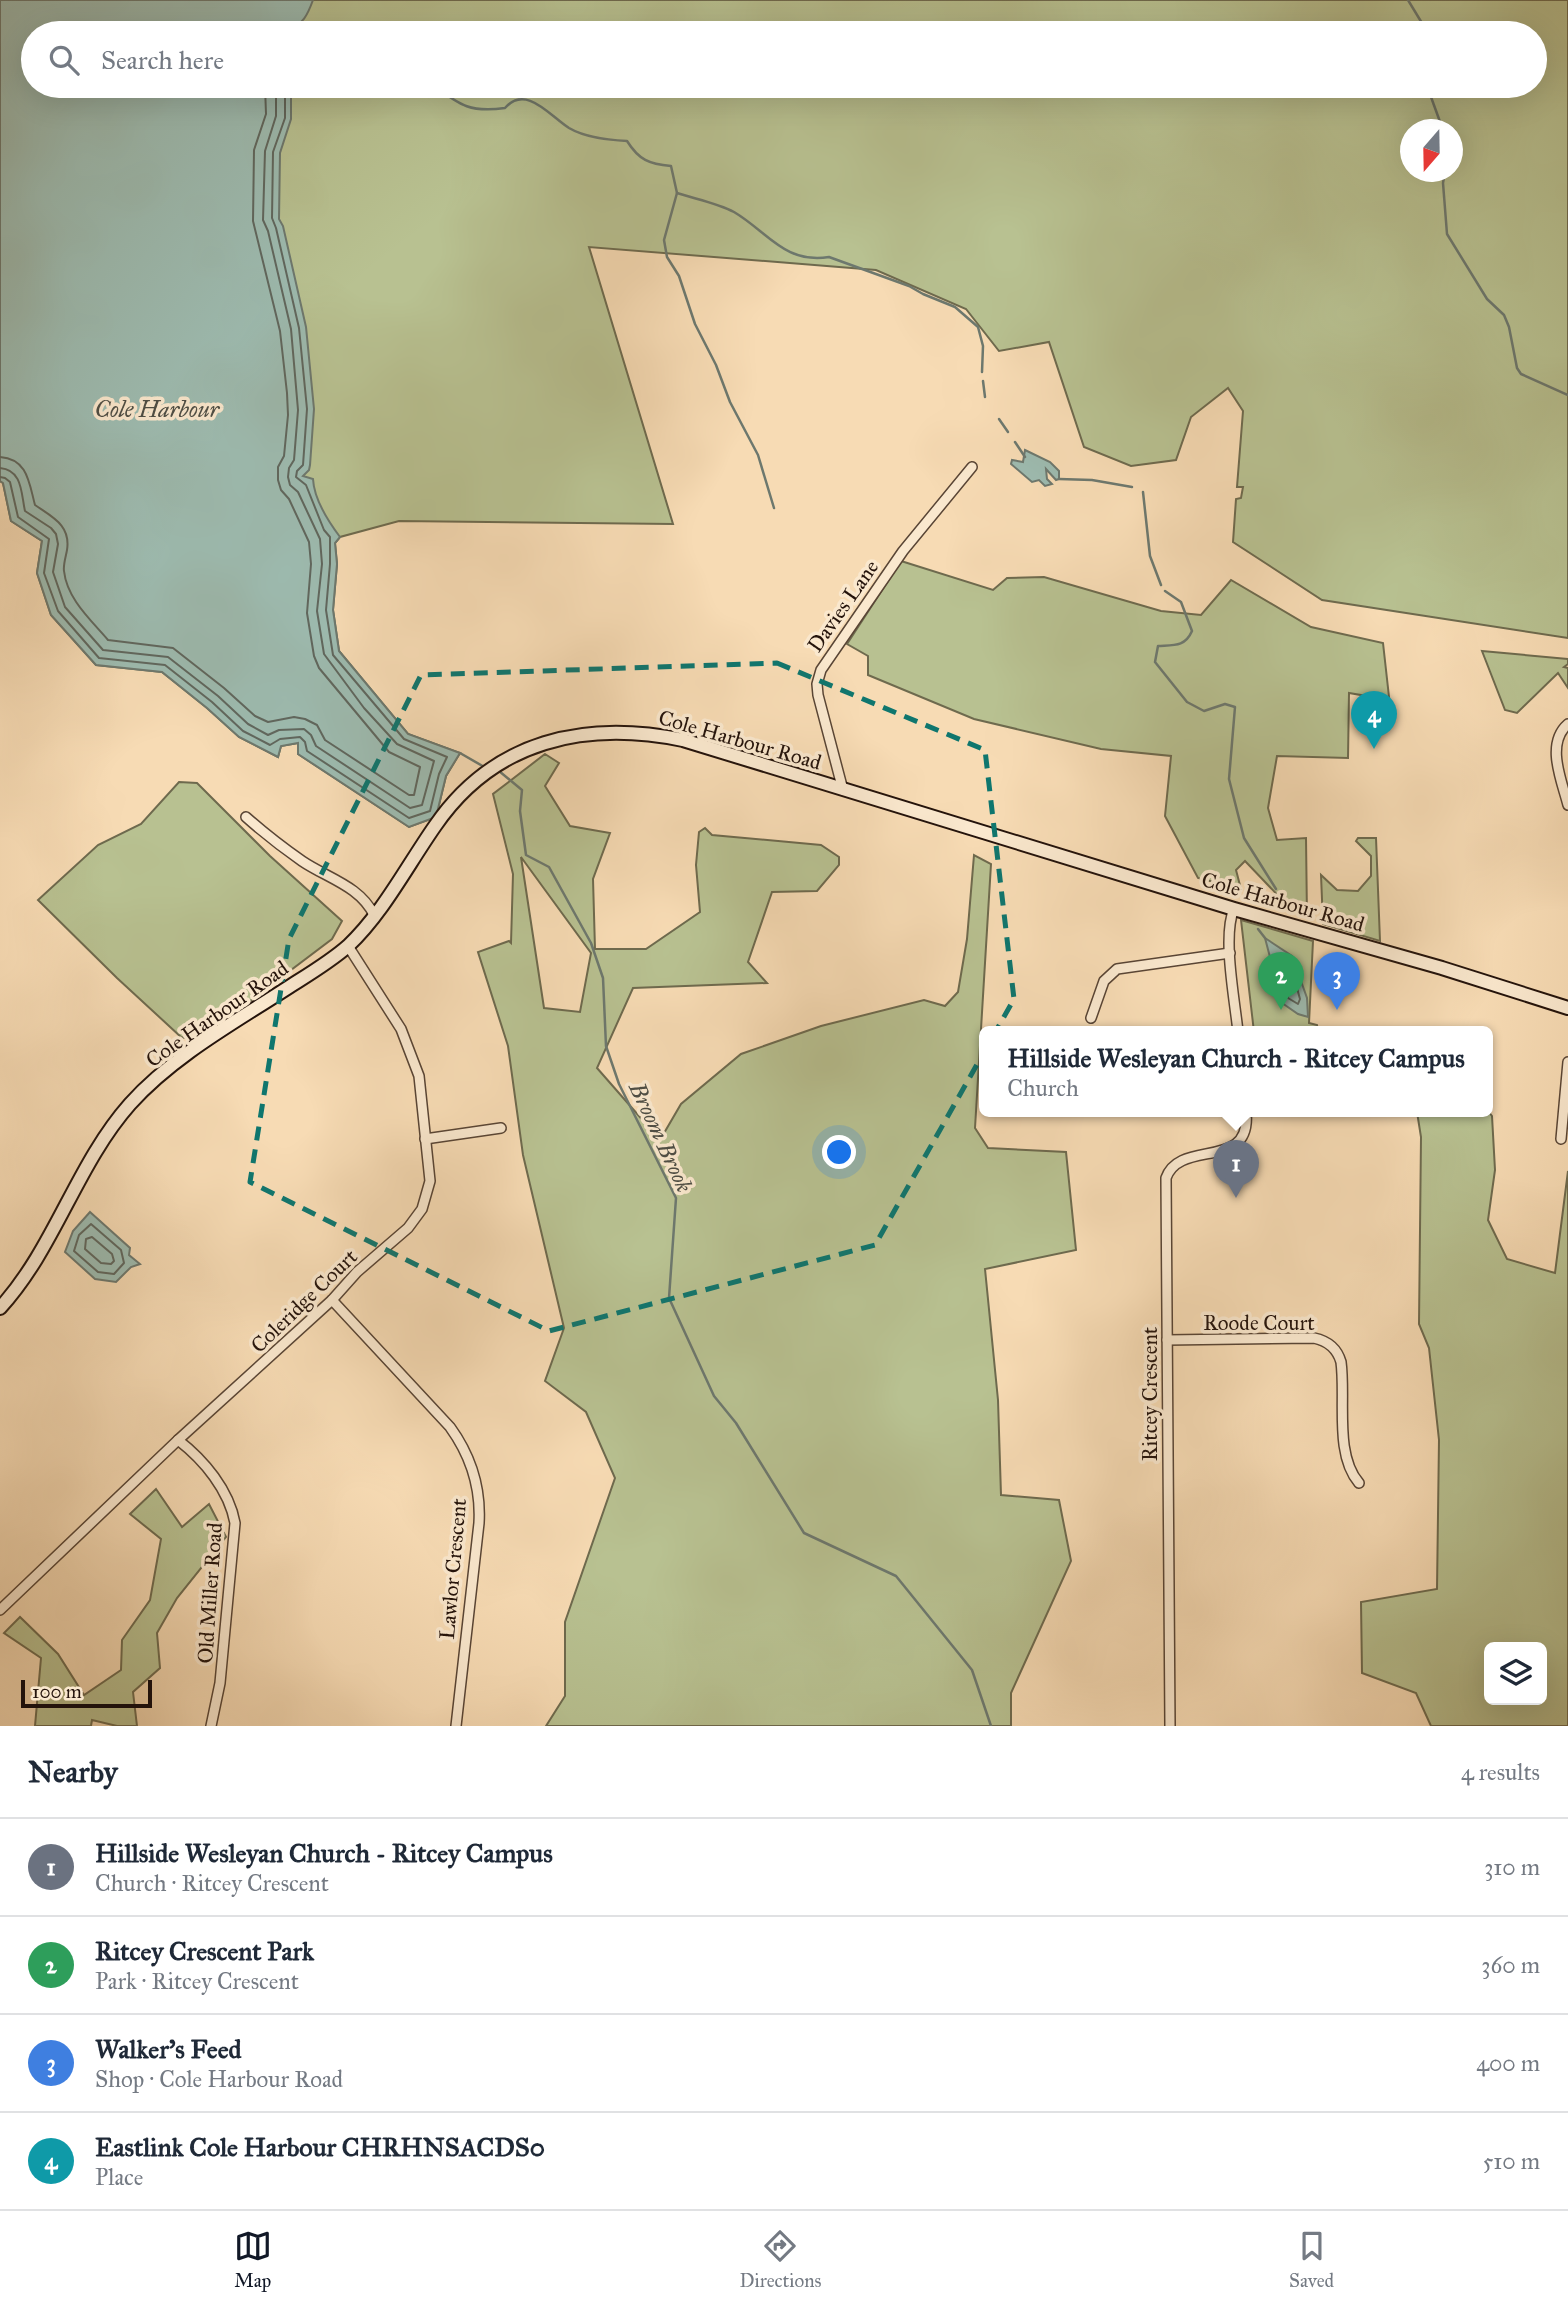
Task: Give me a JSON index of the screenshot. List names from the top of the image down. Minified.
{"streets":{"main road":["Cole Harbour Road"],"street":["Davies Lane","Coleridge Court","Roode Court","Ritcey Crescent","Lawlor Crescent","Old Miller Road"]},"crossings":[["Davies Lane","Cole Harbour Road"],["Cole Harbour Road","Coleridge Court"],["Coleridge Court","Lawlor Crescent"],["Coleridge Court","Old Miller Road"],["Roode Court","Ritcey Crescent"]],"water":["Cole Harbour","Broom Brook"],"scale_bar":"100 m","north":"bottom","page":{"search":"Search here","pins":["4","2","3","1"],"popup":["Hillside Wesleyan Church - Ritcey Campus","Church"],"scale":"100 m","heading":["Nearby","4 results"],"list":[{"mark":"1","name":"Hillside Wesleyan Church - Ritcey Campus","note":"Church · Ritcey Crescent","value":"310 m"},{"mark":"2","name":"Ritcey Crescent Park","note":"Park · Ritcey Crescent","value":"360 m"},{"mark":"3","name":"Walker's Feed","note":"Shop · Cole Harbour Road","value":"400 m"},{"mark":"4","name":"Eastlink Cole Harbour CHRHNSACDS0","note":"Place","value":"510 m"}],"nav":["Map","Directions","Saved"]}}
